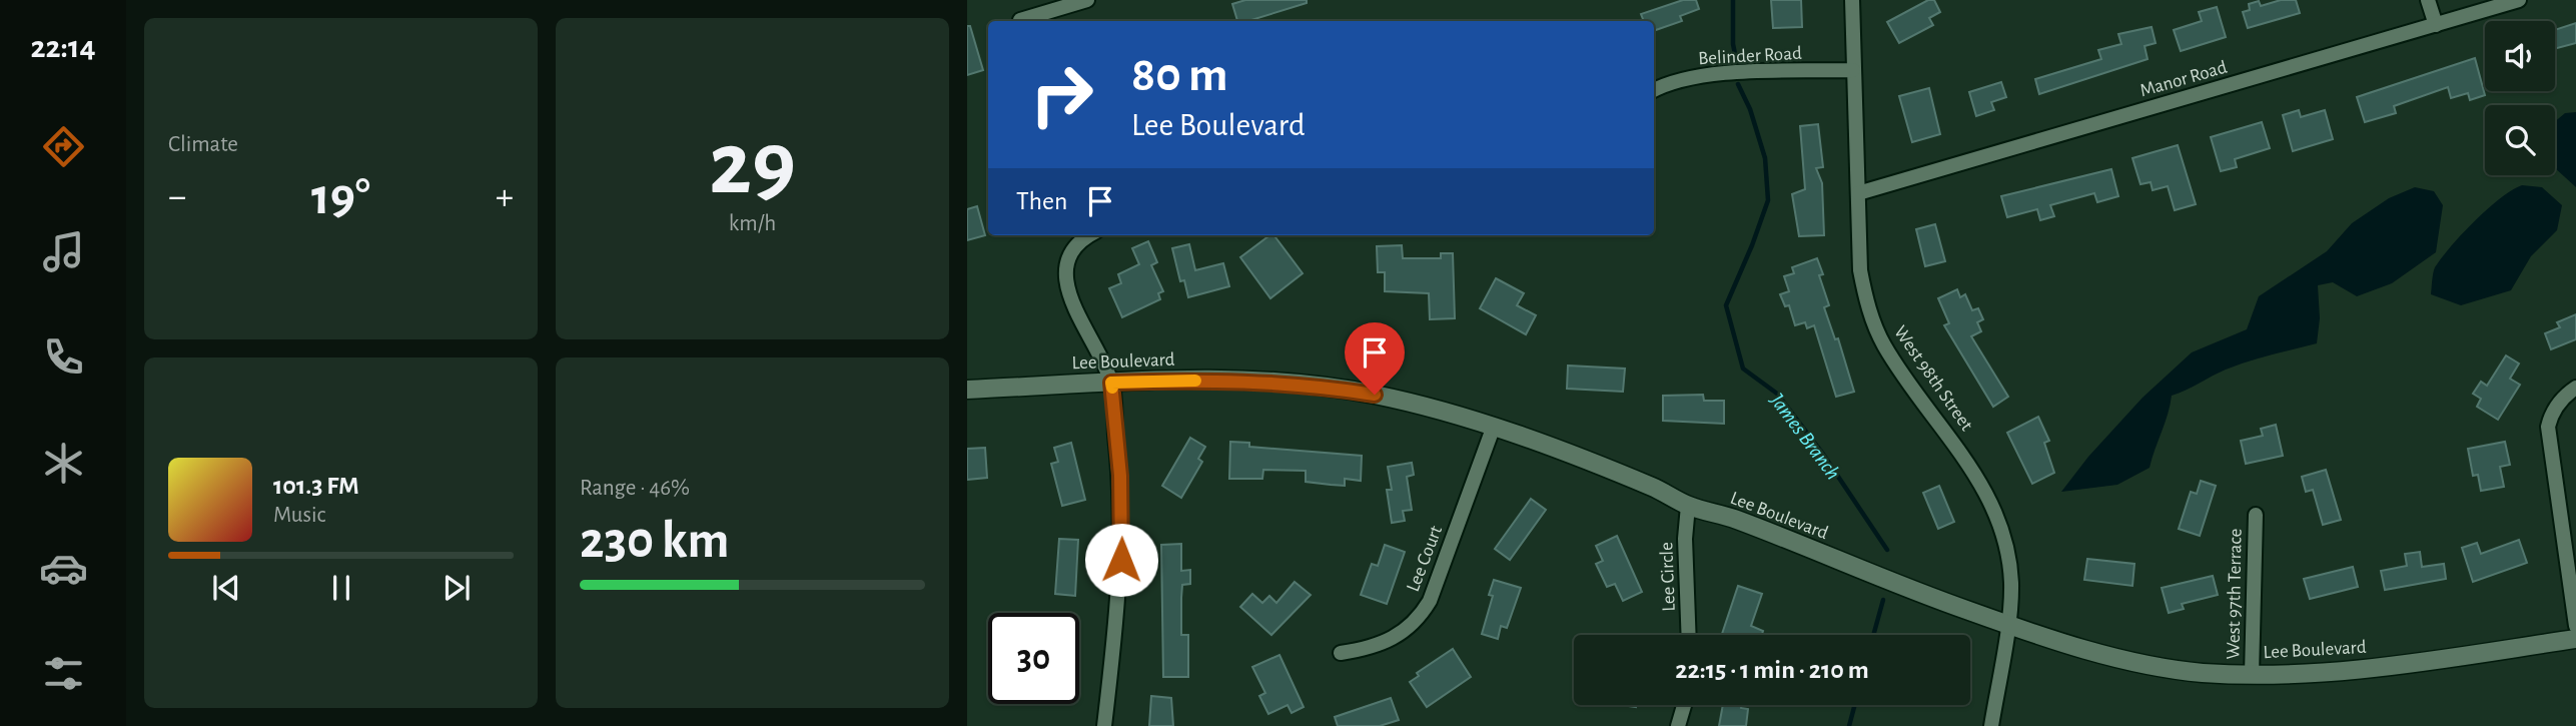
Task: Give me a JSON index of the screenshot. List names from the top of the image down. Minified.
{"streets":{"street":["Belinder Road","Manor Road","Lee Boulevard","West 98th Street","Lee Court","Lee Circle","West 97th Terrace"]},"crossings":[["Belinder Road","West 98th Street"],["Manor Road","West 98th Street"],["Lee Boulevard","West 98th Street"],["Lee Boulevard","Lee Court"],["Lee Boulevard","Lee Circle"],["Lee Boulevard","West 97th Terrace"]],"water":["James Branch"],"page":{"tabs":"22:14","tile":["Climate",["29","km/h"],["Range · 46%","230 km"]],"turn":["80 m","Lee Boulevard"],"then":"Then","heat":["−","19°","+"],"song":["101.3 FM","Music"],"limit":"30","trip":"22:15 · 1 min · 210 m"}}
